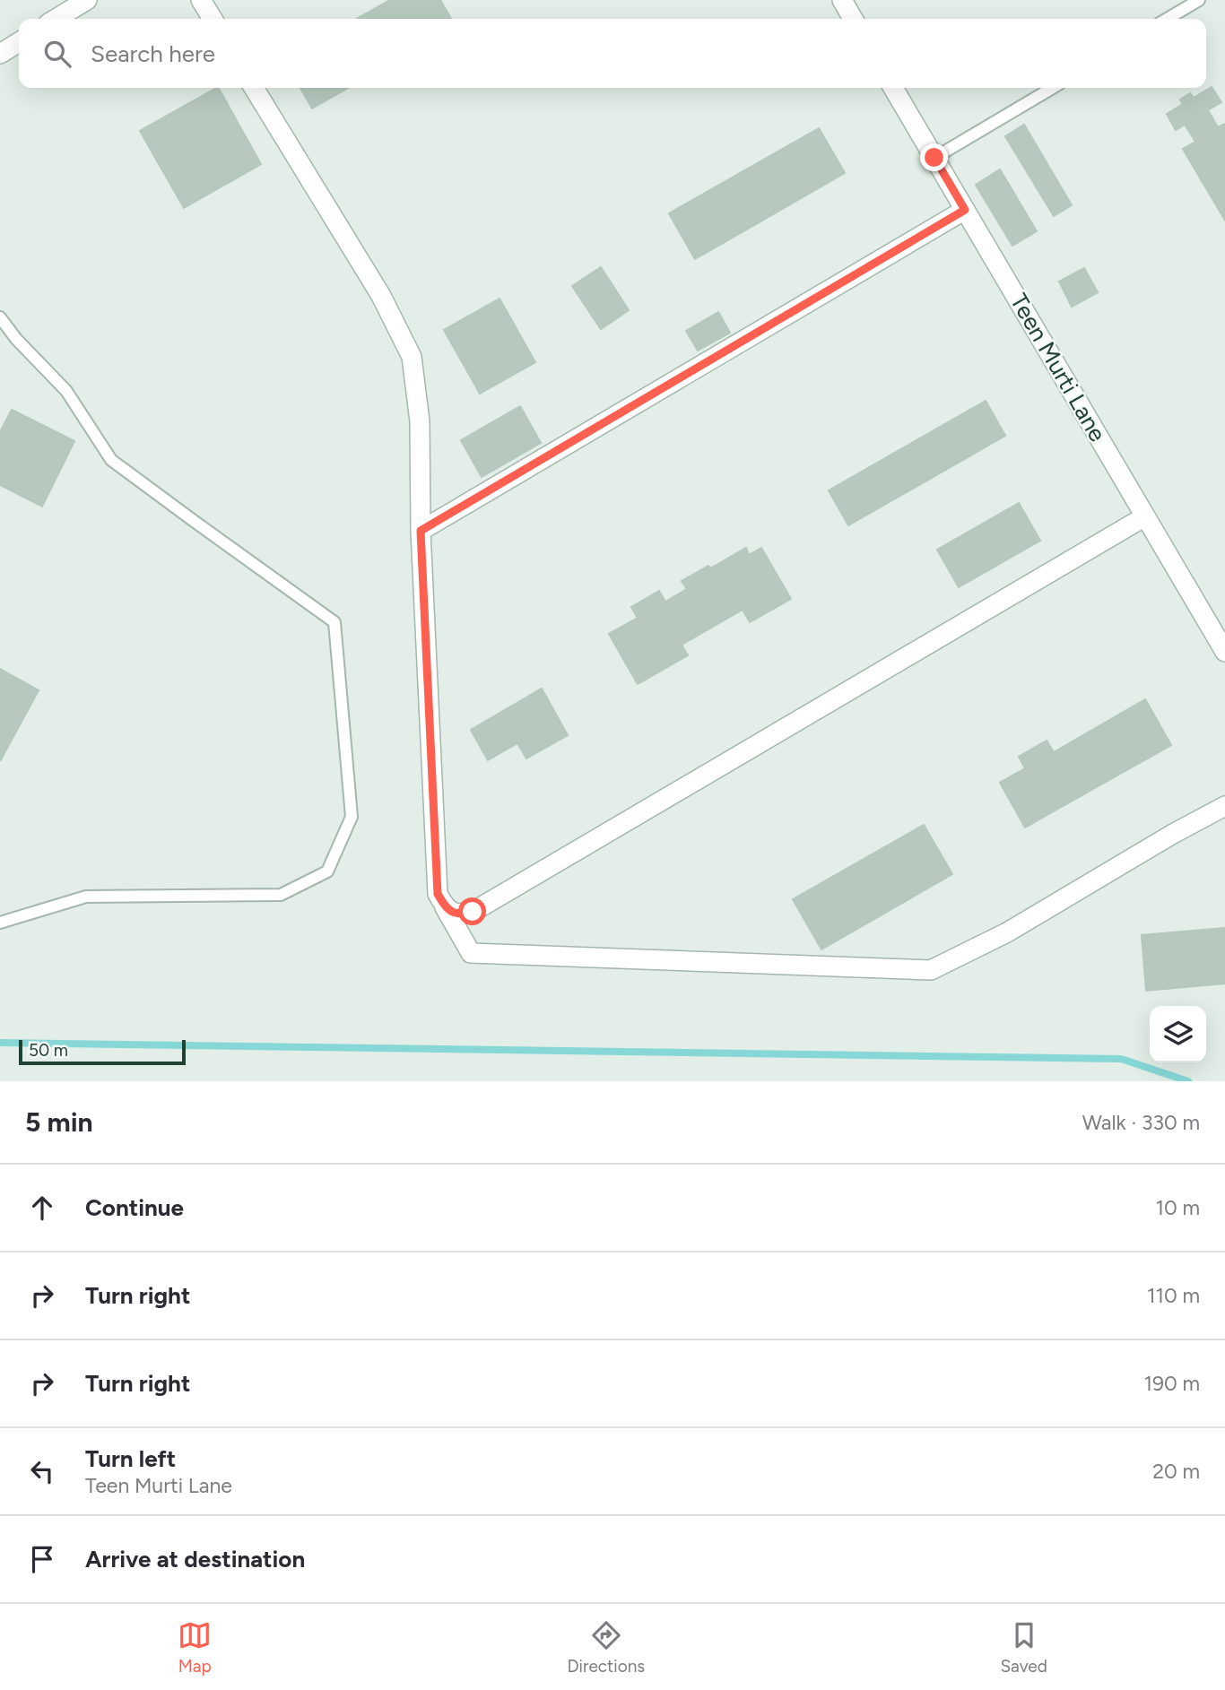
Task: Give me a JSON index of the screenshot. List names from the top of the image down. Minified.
{"streets":{"street":["Teen Murti Lane"]},"scale_bar":"50 m","page":{"search":"Search here","scale":"50 m","heading":["5 min","Walk · 330 m"],"list":[["Continue","10 m"],["Turn right","110 m"],["Turn right","190 m"],["Turn left","Teen Murti Lane","20 m"],"Arrive at destination"],"nav":["Map","Directions","Saved"]}}
